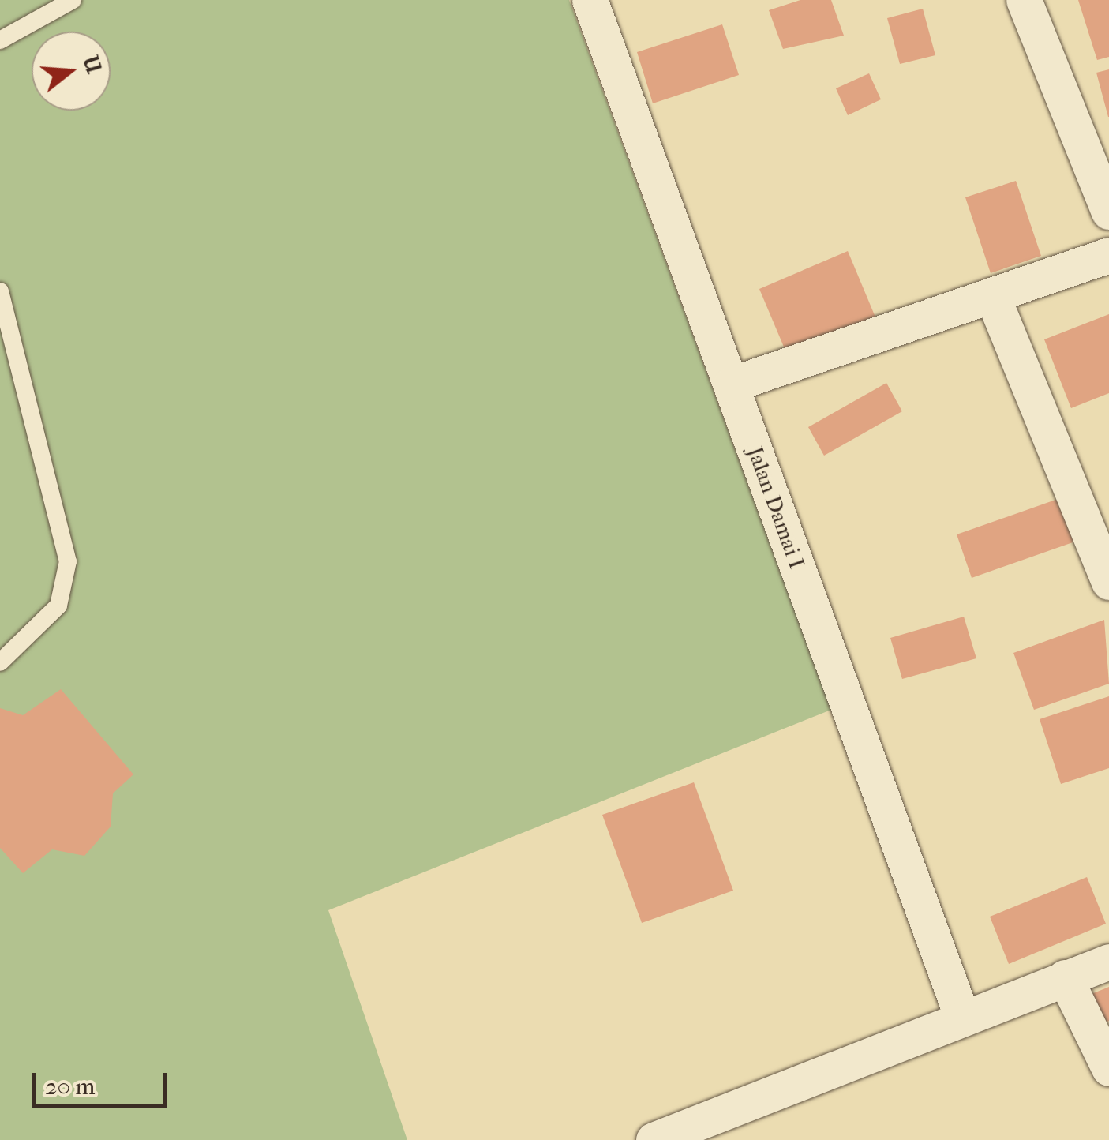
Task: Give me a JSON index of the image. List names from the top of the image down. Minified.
{"streets":{"street":["Jalan Damai I"]},"scale_bar":"20 m","north":"right"}
